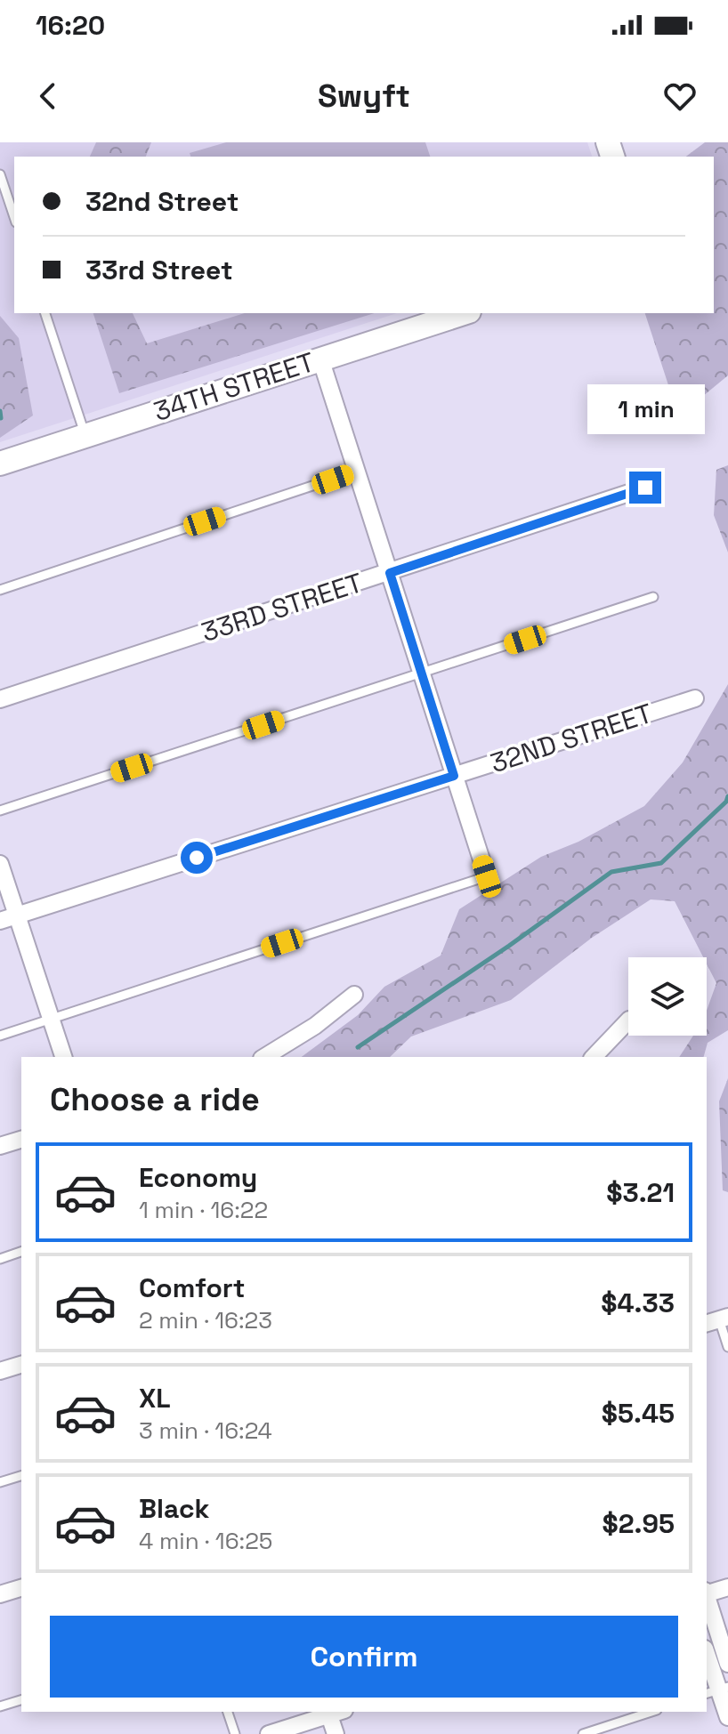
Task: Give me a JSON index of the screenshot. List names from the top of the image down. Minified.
{"streets":{"street":["34TH STREET","33RD STREET","32ND STREET"]},"page":{"status":"16:20","header":"Swyft","banner":["32nd Street","33rd Street"],"bubble":"1 min","heading":"Choose a ride","list":[{"name":"Economy","note":"1 min · 16:22","value":"$3.21"},{"name":"Comfort","note":"2 min · 16:23","value":"$4.33"},{"name":"XL","note":"3 min · 16:24","value":"$5.45"},{"name":"Black","note":"4 min · 16:25","value":"$2.95"}],"buttons":"Confirm"}}
